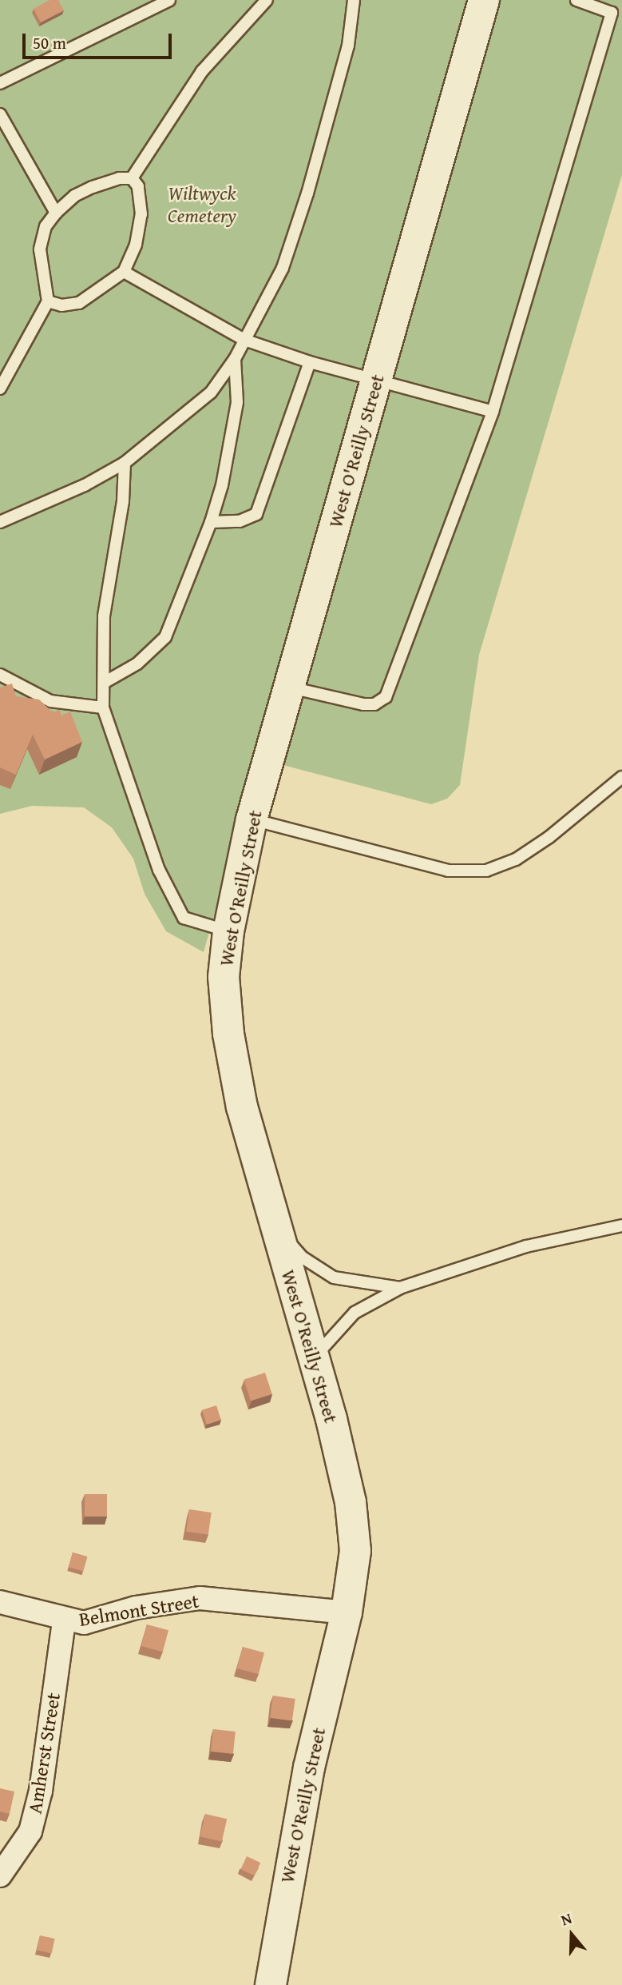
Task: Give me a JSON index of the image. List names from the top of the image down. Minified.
{"streets":{"street":["West O'Reilly Street","Belmont Street","Amherst Street"]},"crossings":[["West O'Reilly Street","Belmont Street"],["Belmont Street","Amherst Street"]],"parks":["Wiltwyck Cemetery"],"scale_bar":"50 m","north":"top"}
